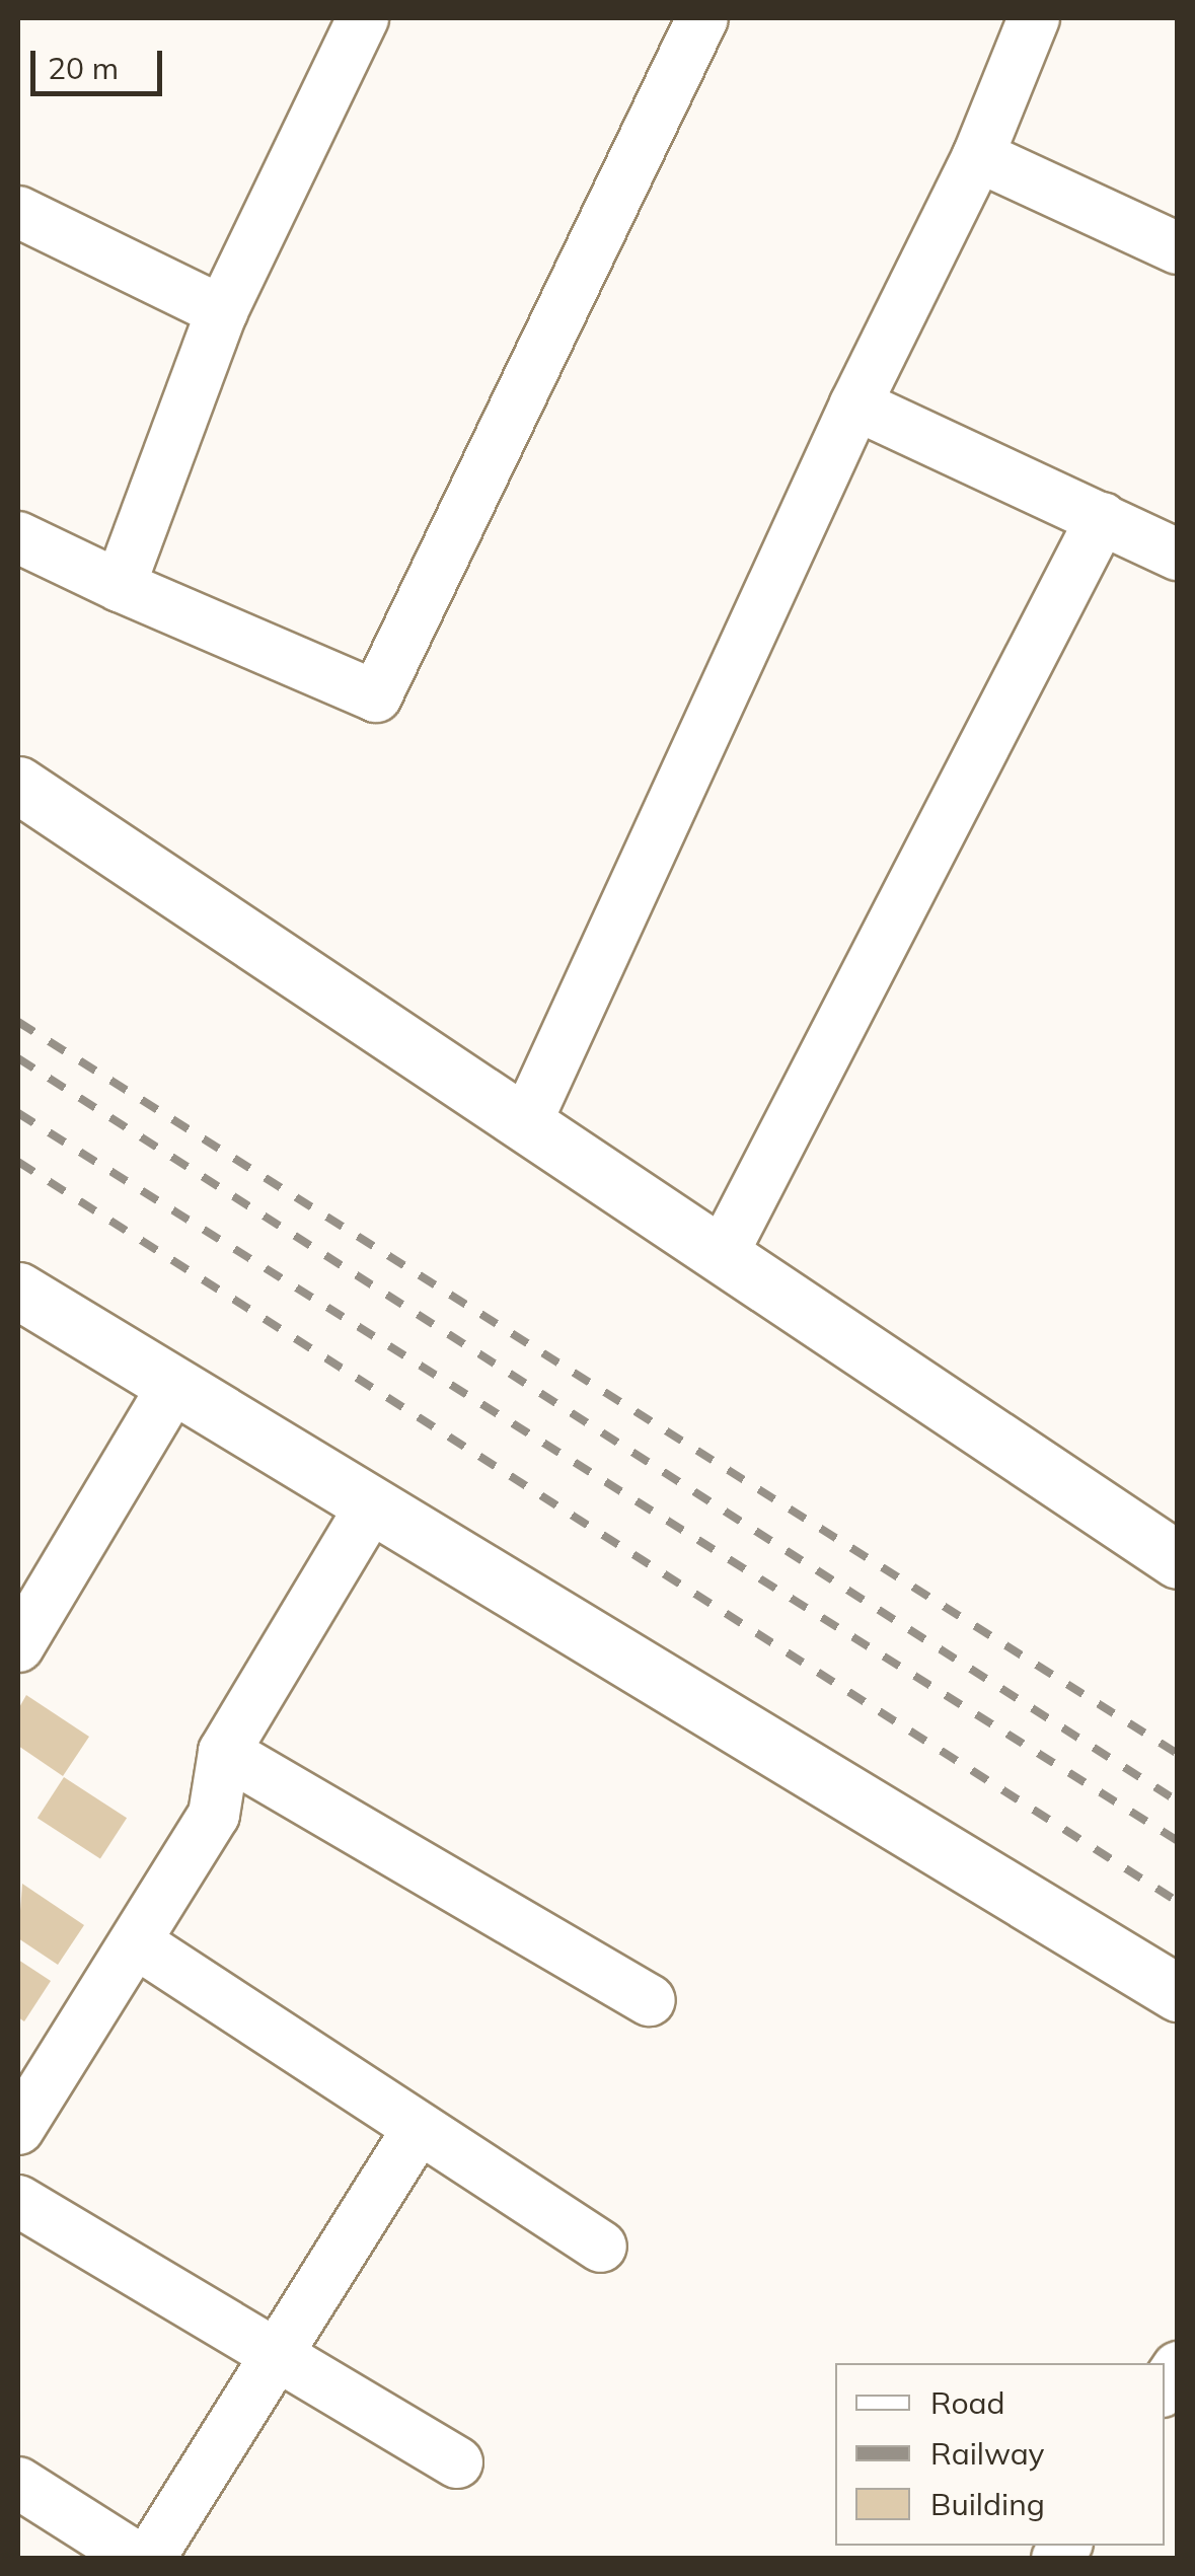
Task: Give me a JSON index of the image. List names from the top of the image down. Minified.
{"legend":["Road","Railway","Building"],"scale_bar":"20 m"}
